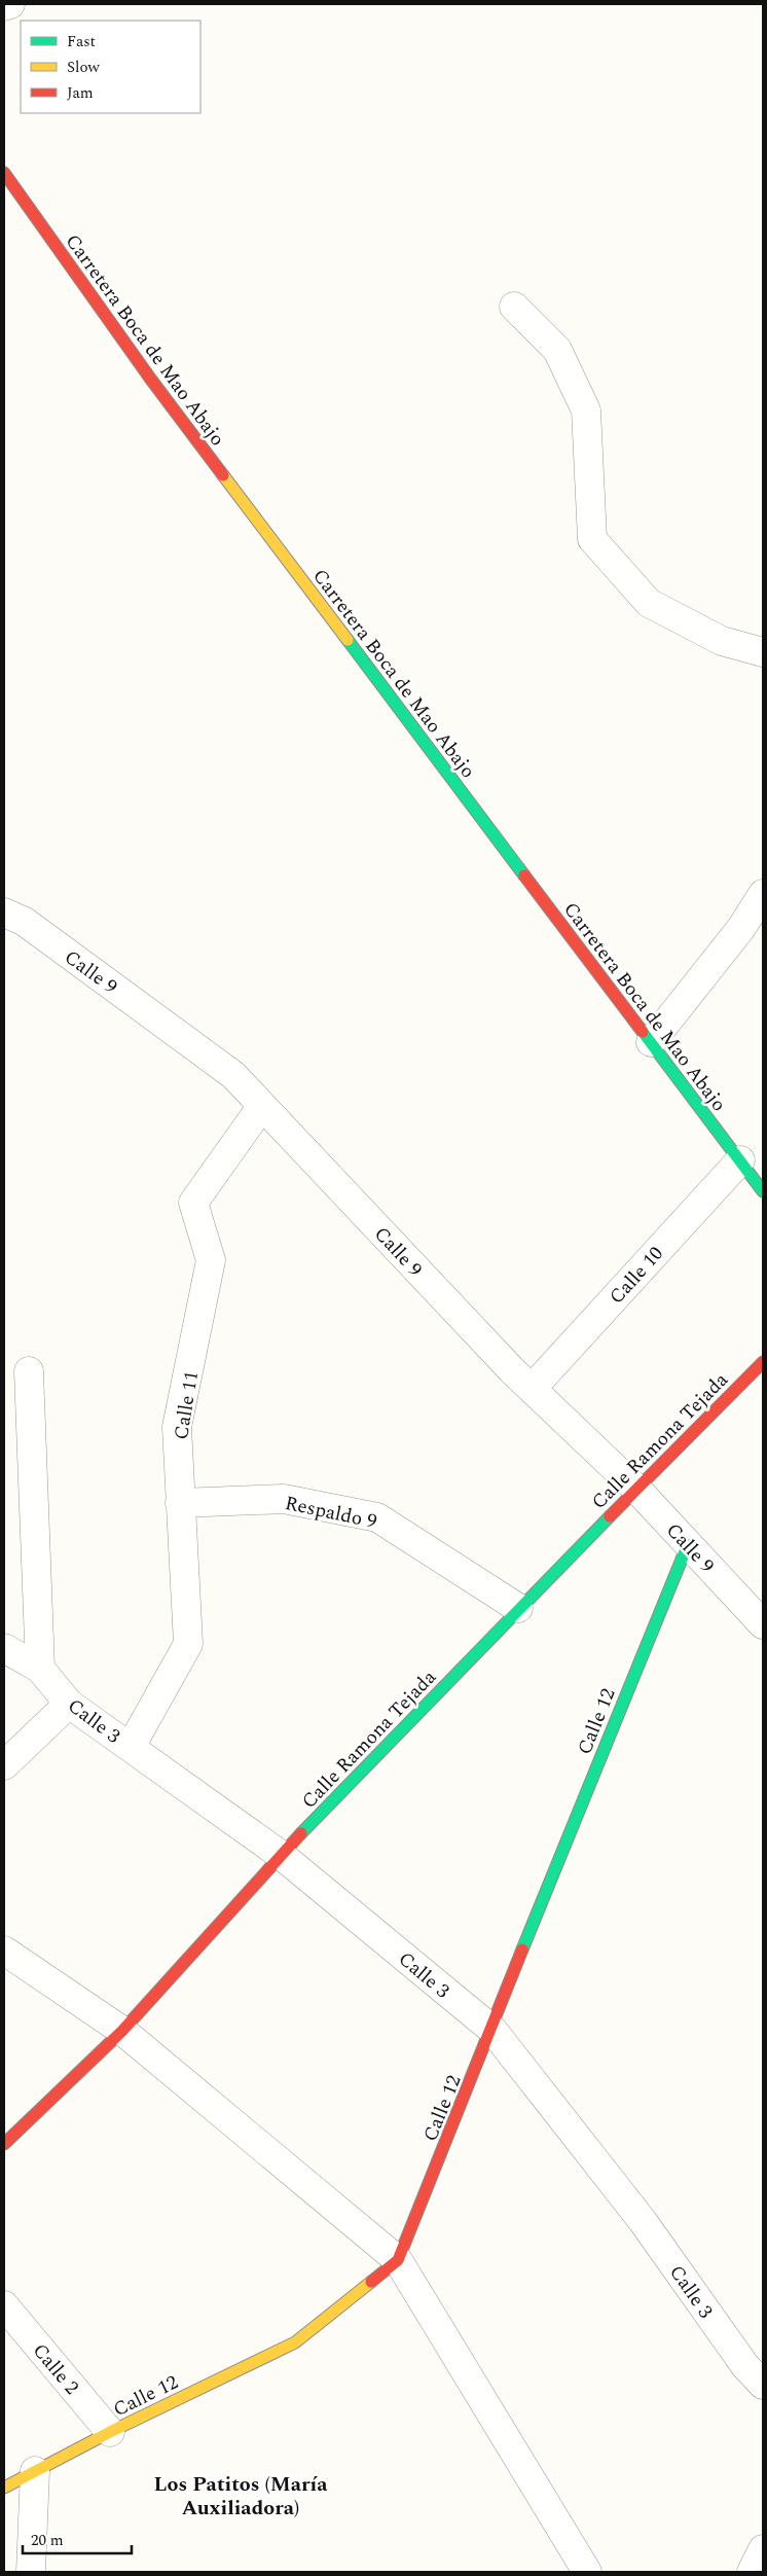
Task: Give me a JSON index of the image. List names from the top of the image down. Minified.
{"streets":{"street":["Carretera Boca de Mao Abajo","Calle 9","Calle 10","Calle 11","Calle Ramona Tejada","Respaldo 9","Calle 3","Calle 12","Calle 2"]},"crossings":[["Carretera Boca de Mao Abajo","Calle 10"],["Calle 9","Calle 10"],["Calle 9","Calle 11"],["Calle 9","Calle Ramona Tejada"],["Calle 9","Calle 12"],["Calle 11","Respaldo 9"],["Calle 11","Calle 3"],["Calle Ramona Tejada","Respaldo 9"],["Calle Ramona Tejada","Calle 3"],["Calle 3","Calle 12"],["Calle 12","Calle 2"]],"districts":["Los Patitos (María Auxiliadora)"],"legend":["Fast","Slow","Jam"],"scale_bar":"20 m"}
